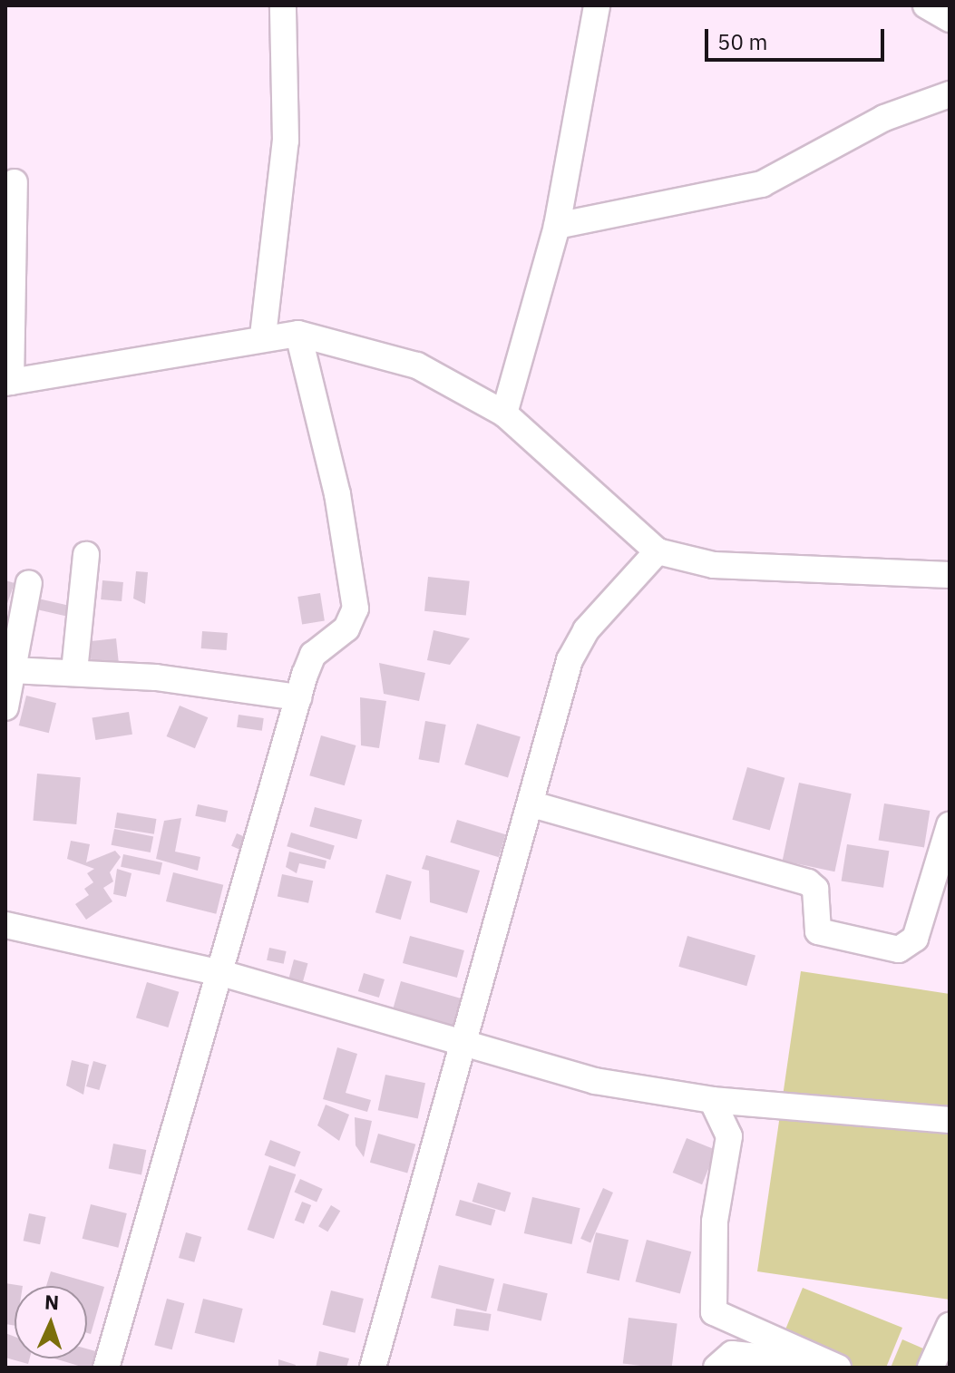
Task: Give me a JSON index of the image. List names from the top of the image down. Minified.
{"scale_bar":"50 m","north":"top"}
